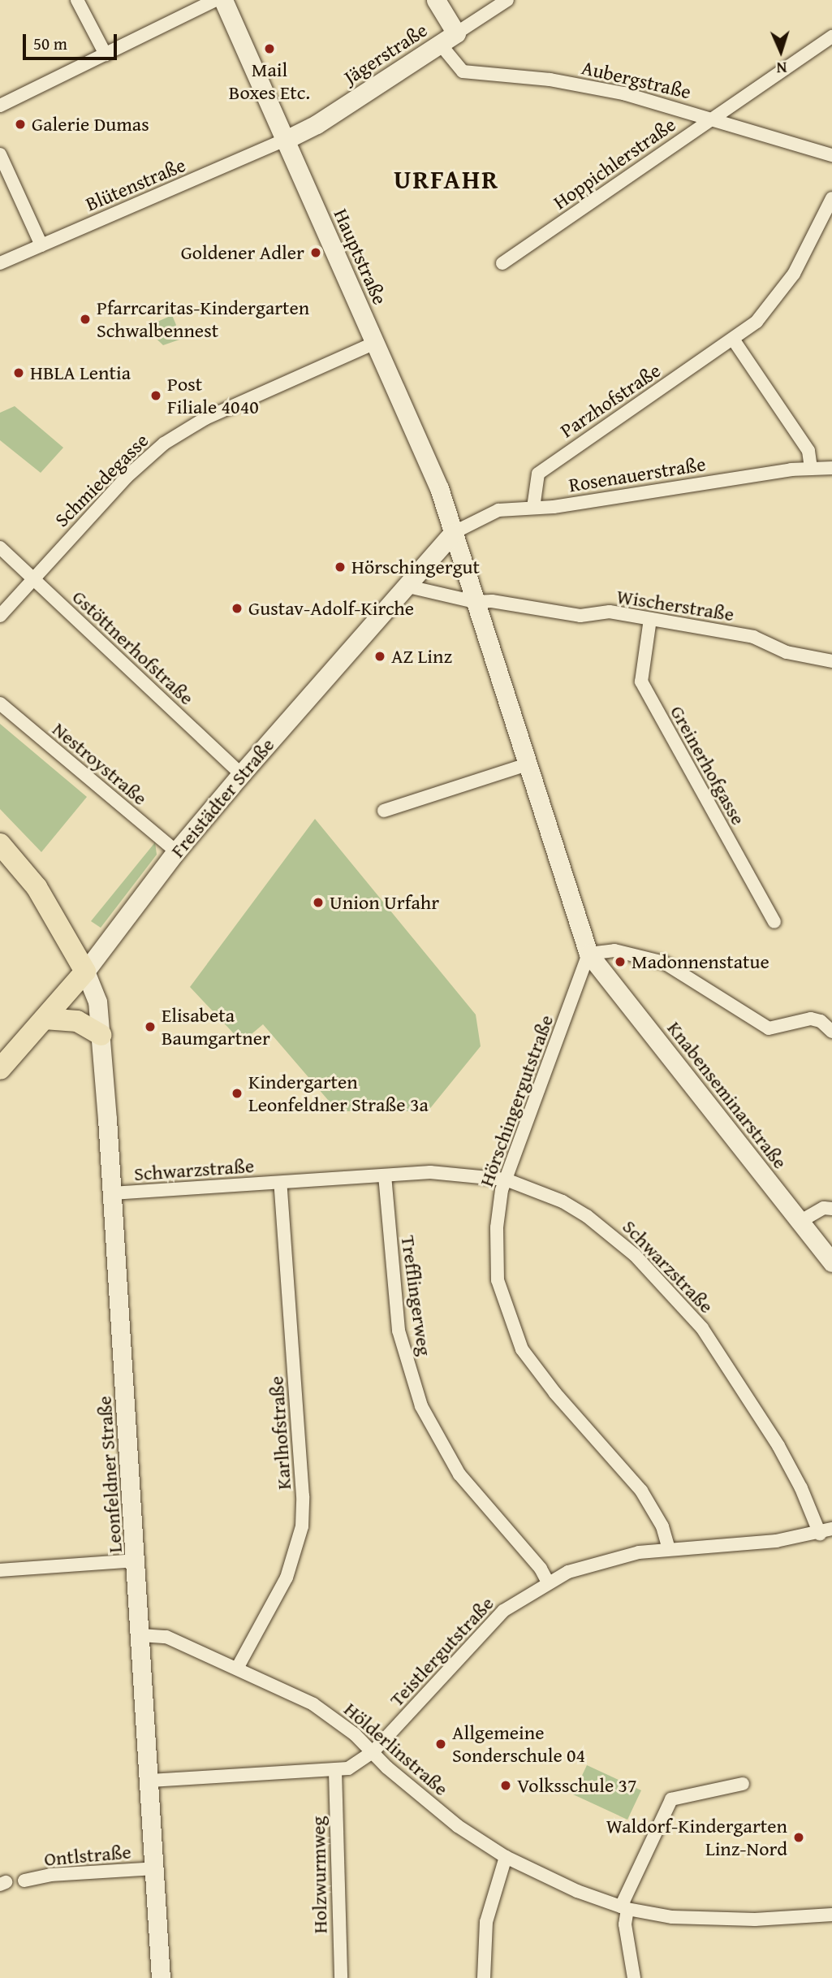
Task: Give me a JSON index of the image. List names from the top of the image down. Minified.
{"streets":{"main road":["Freistädter Straße"],"street":["Jägerstraße","Aubergstraße","Hoppichlerstraße","Blütenstraße","Hauptstraße","Parzhofstraße","Rosenauerstraße","Schmiedegasse","Wischerstraße","Gstöttnerhofstraße","Nestroystraße","Greinerhofgasse","Knabenseminarstraße","Hörschingergutstraße","Schwarzstraße","Trefflingerweg","Karlhofstraße","Leonfeldner Straße","Teistlergutstraße","Hölderlinstraße","Ontlstraße","Holzwurmweg"]},"crossings":[["Jägerstraße","Aubergstraße"],["Jägerstraße","Blütenstraße"],["Jägerstraße","Hauptstraße"],["Aubergstraße","Hoppichlerstraße"],["Blütenstraße","Hauptstraße"],["Hauptstraße","Rosenauerstraße"],["Hauptstraße","Schmiedegasse"],["Hauptstraße","Freistädter Straße"],["Hauptstraße","Knabenseminarstraße"],["Parzhofstraße","Rosenauerstraße"],["Rosenauerstraße","Freistädter Straße"],["Rosenauerstraße","Knabenseminarstraße"],["Schmiedegasse","Gstöttnerhofstraße"],["Wischerstraße","Greinerhofgasse"],["Wischerstraße","Knabenseminarstraße"],["Gstöttnerhofstraße","Freistädter Straße"],["Nestroystraße","Freistädter Straße"],["Freistädter Straße","Knabenseminarstraße"],["Freistädter Straße","Leonfeldner Straße"],["Knabenseminarstraße","Hörschingergutstraße"],["Hörschingergutstraße","Schwarzstraße"],["Hörschingergutstraße","Teistlergutstraße"],["Schwarzstraße","Trefflingerweg"],["Schwarzstraße","Karlhofstraße"],["Schwarzstraße","Leonfeldner Straße"],["Schwarzstraße","Teistlergutstraße"],["Trefflingerweg","Teistlergutstraße"],["Karlhofstraße","Hölderlinstraße"],["Leonfeldner Straße","Teistlergutstraße"],["Leonfeldner Straße","Hölderlinstraße"],["Leonfeldner Straße","Ontlstraße"],["Teistlergutstraße","Hölderlinstraße"],["Teistlergutstraße","Holzwurmweg"]],"districts":["URFAHR"],"places":["Mail Boxes Etc.","Galerie Dumas","Goldener Adler","Pfarrcaritas-Kindergarten Schwalbennest","HBLA Lentia","Post Filiale 4040","Hörschingergut","Gustav-Adolf-Kirche","AZ Linz","Union Urfahr","Madonnenstatue","Elisabeta Baumgartner","Kindergarten Leonfeldner Straße 3a","Allgemeine Sonderschule 04","Volksschule 37","Waldorf-Kindergarten Linz-Nord"],"scale_bar":"50 m","north":"bottom"}
